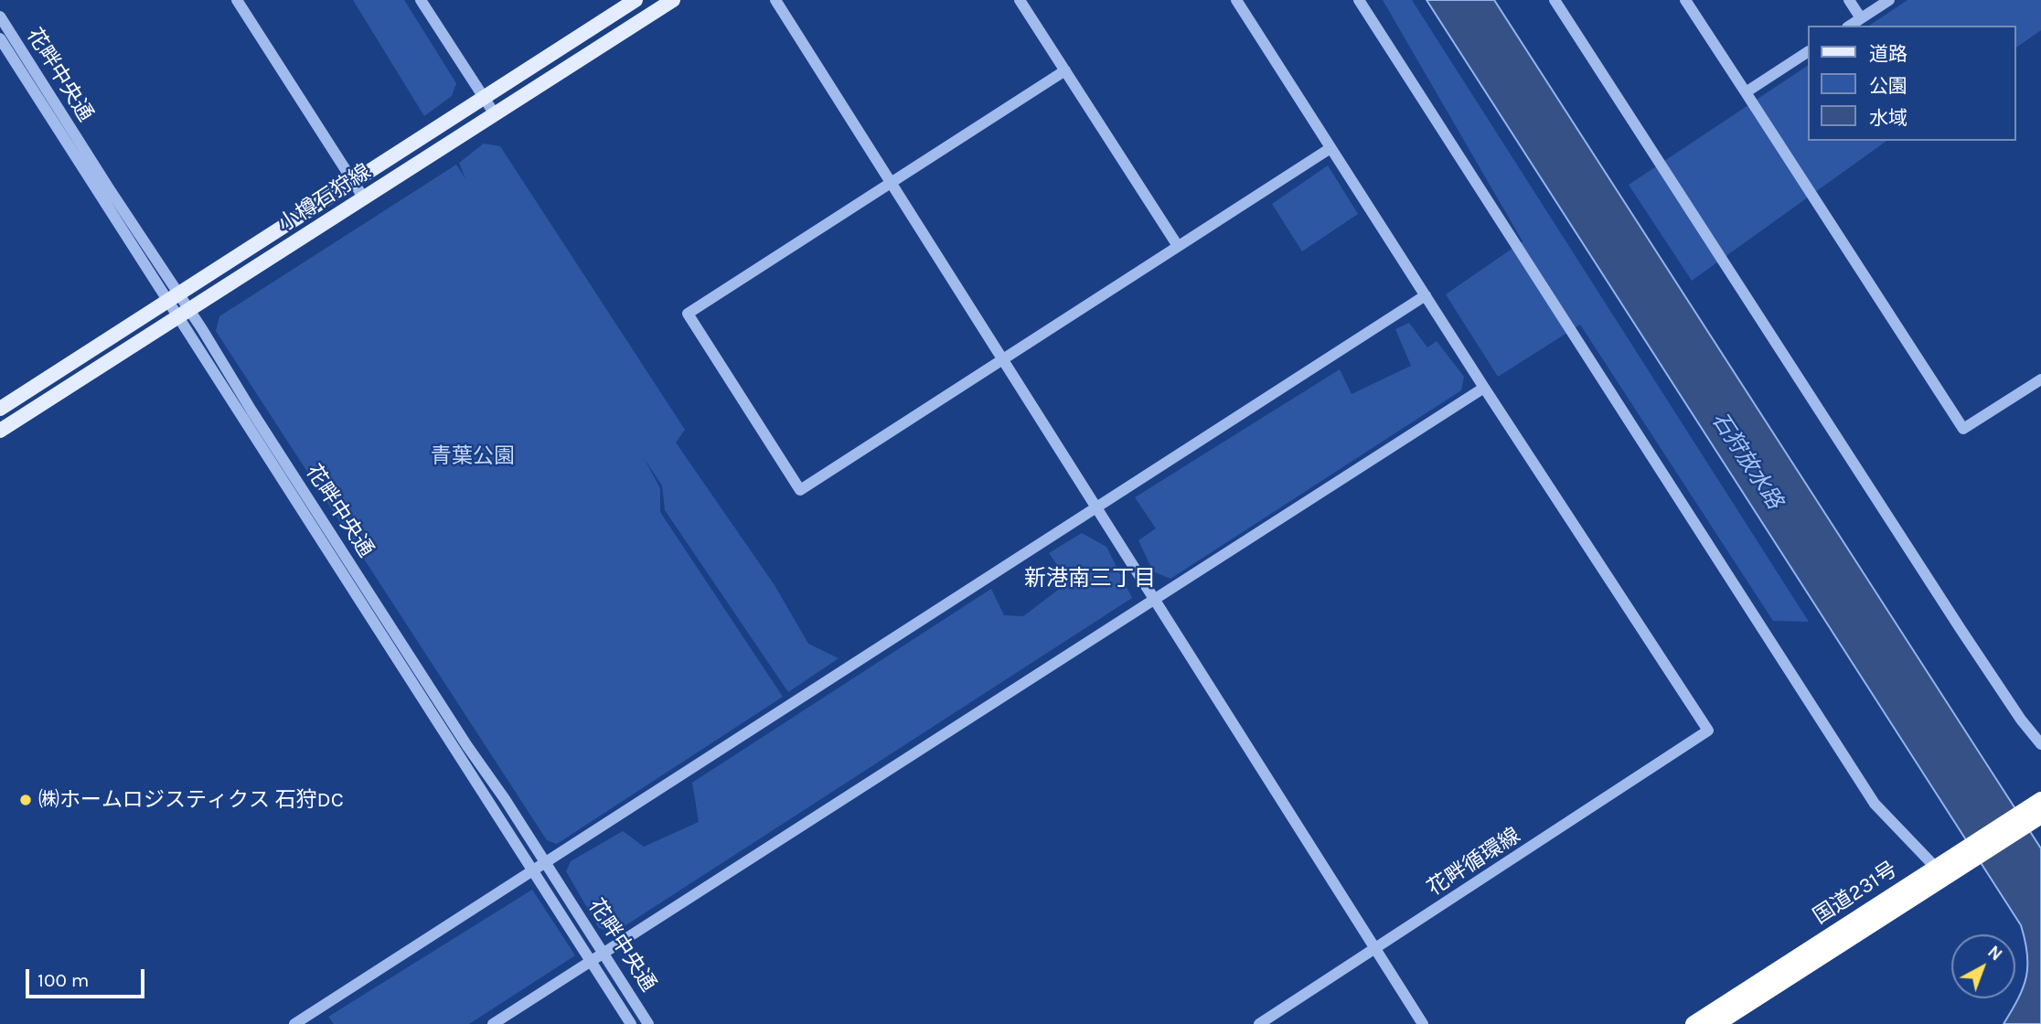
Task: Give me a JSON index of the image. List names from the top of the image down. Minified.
{"streets":{"highway":["国道231号"],"main road":["小樽石狩線"],"street":["花畔中央通","花畔循環線"]},"crossings":[["花畔中央通","小樽石狩線"]],"districts":["新港南三丁目"],"water":["石狩放水路"],"parks":["青葉公園"],"places":["㈱ホームロジスティクス 石狩DC"],"legend":["道路","公園","水域"],"scale_bar":"100 m","north":"top right"}
